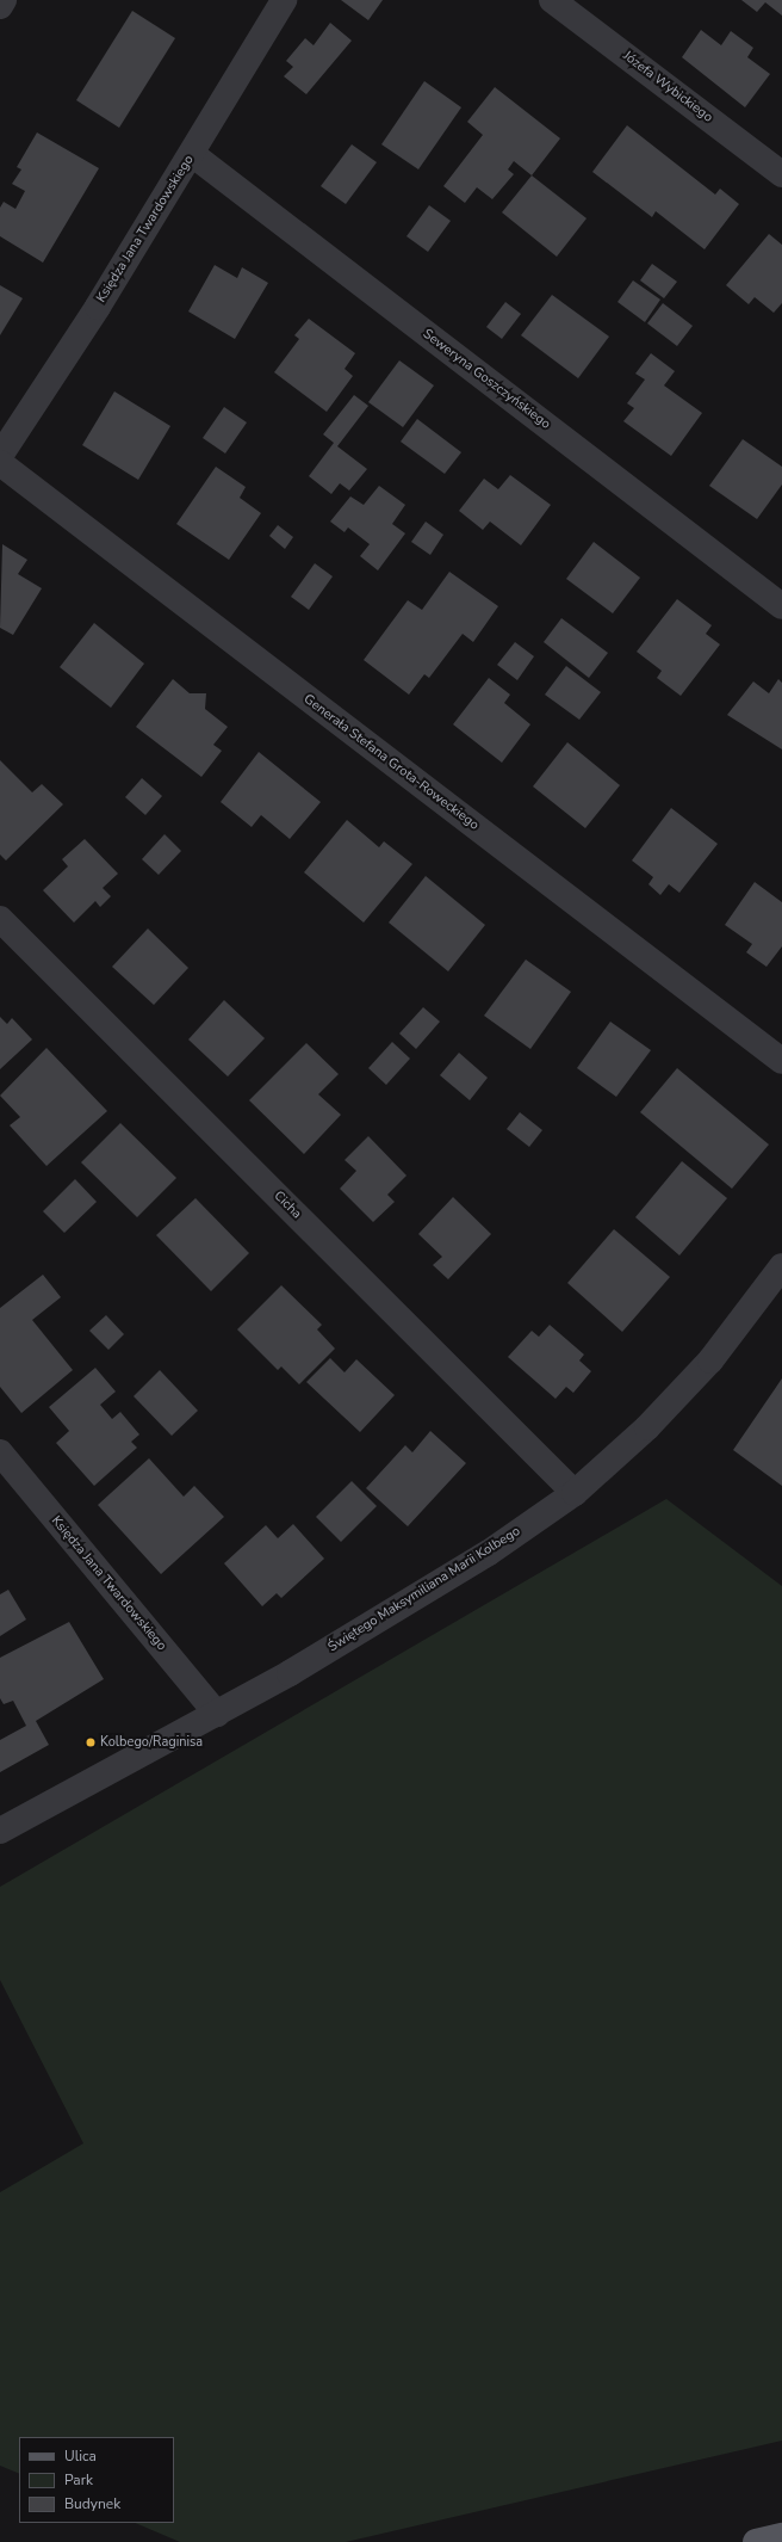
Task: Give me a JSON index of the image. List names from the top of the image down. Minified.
{"streets":{"street":["Józefa Wybickiego","Księdza Jana Twardowskiego","Seweryna Goszczyńskiego","Generała Stefana Grota-Roweckiego","Cicha","Świętego Maksymiliana Marii Kolbego"]},"crossings":[["Księdza Jana Twardowskiego","Seweryna Goszczyńskiego"],["Księdza Jana Twardowskiego","Świętego Maksymiliana Marii Kolbego"],["Cicha","Świętego Maksymiliana Marii Kolbego"]],"places":["Kolbego/Raginisa"],"legend":["Ulica","Park","Budynek"]}
